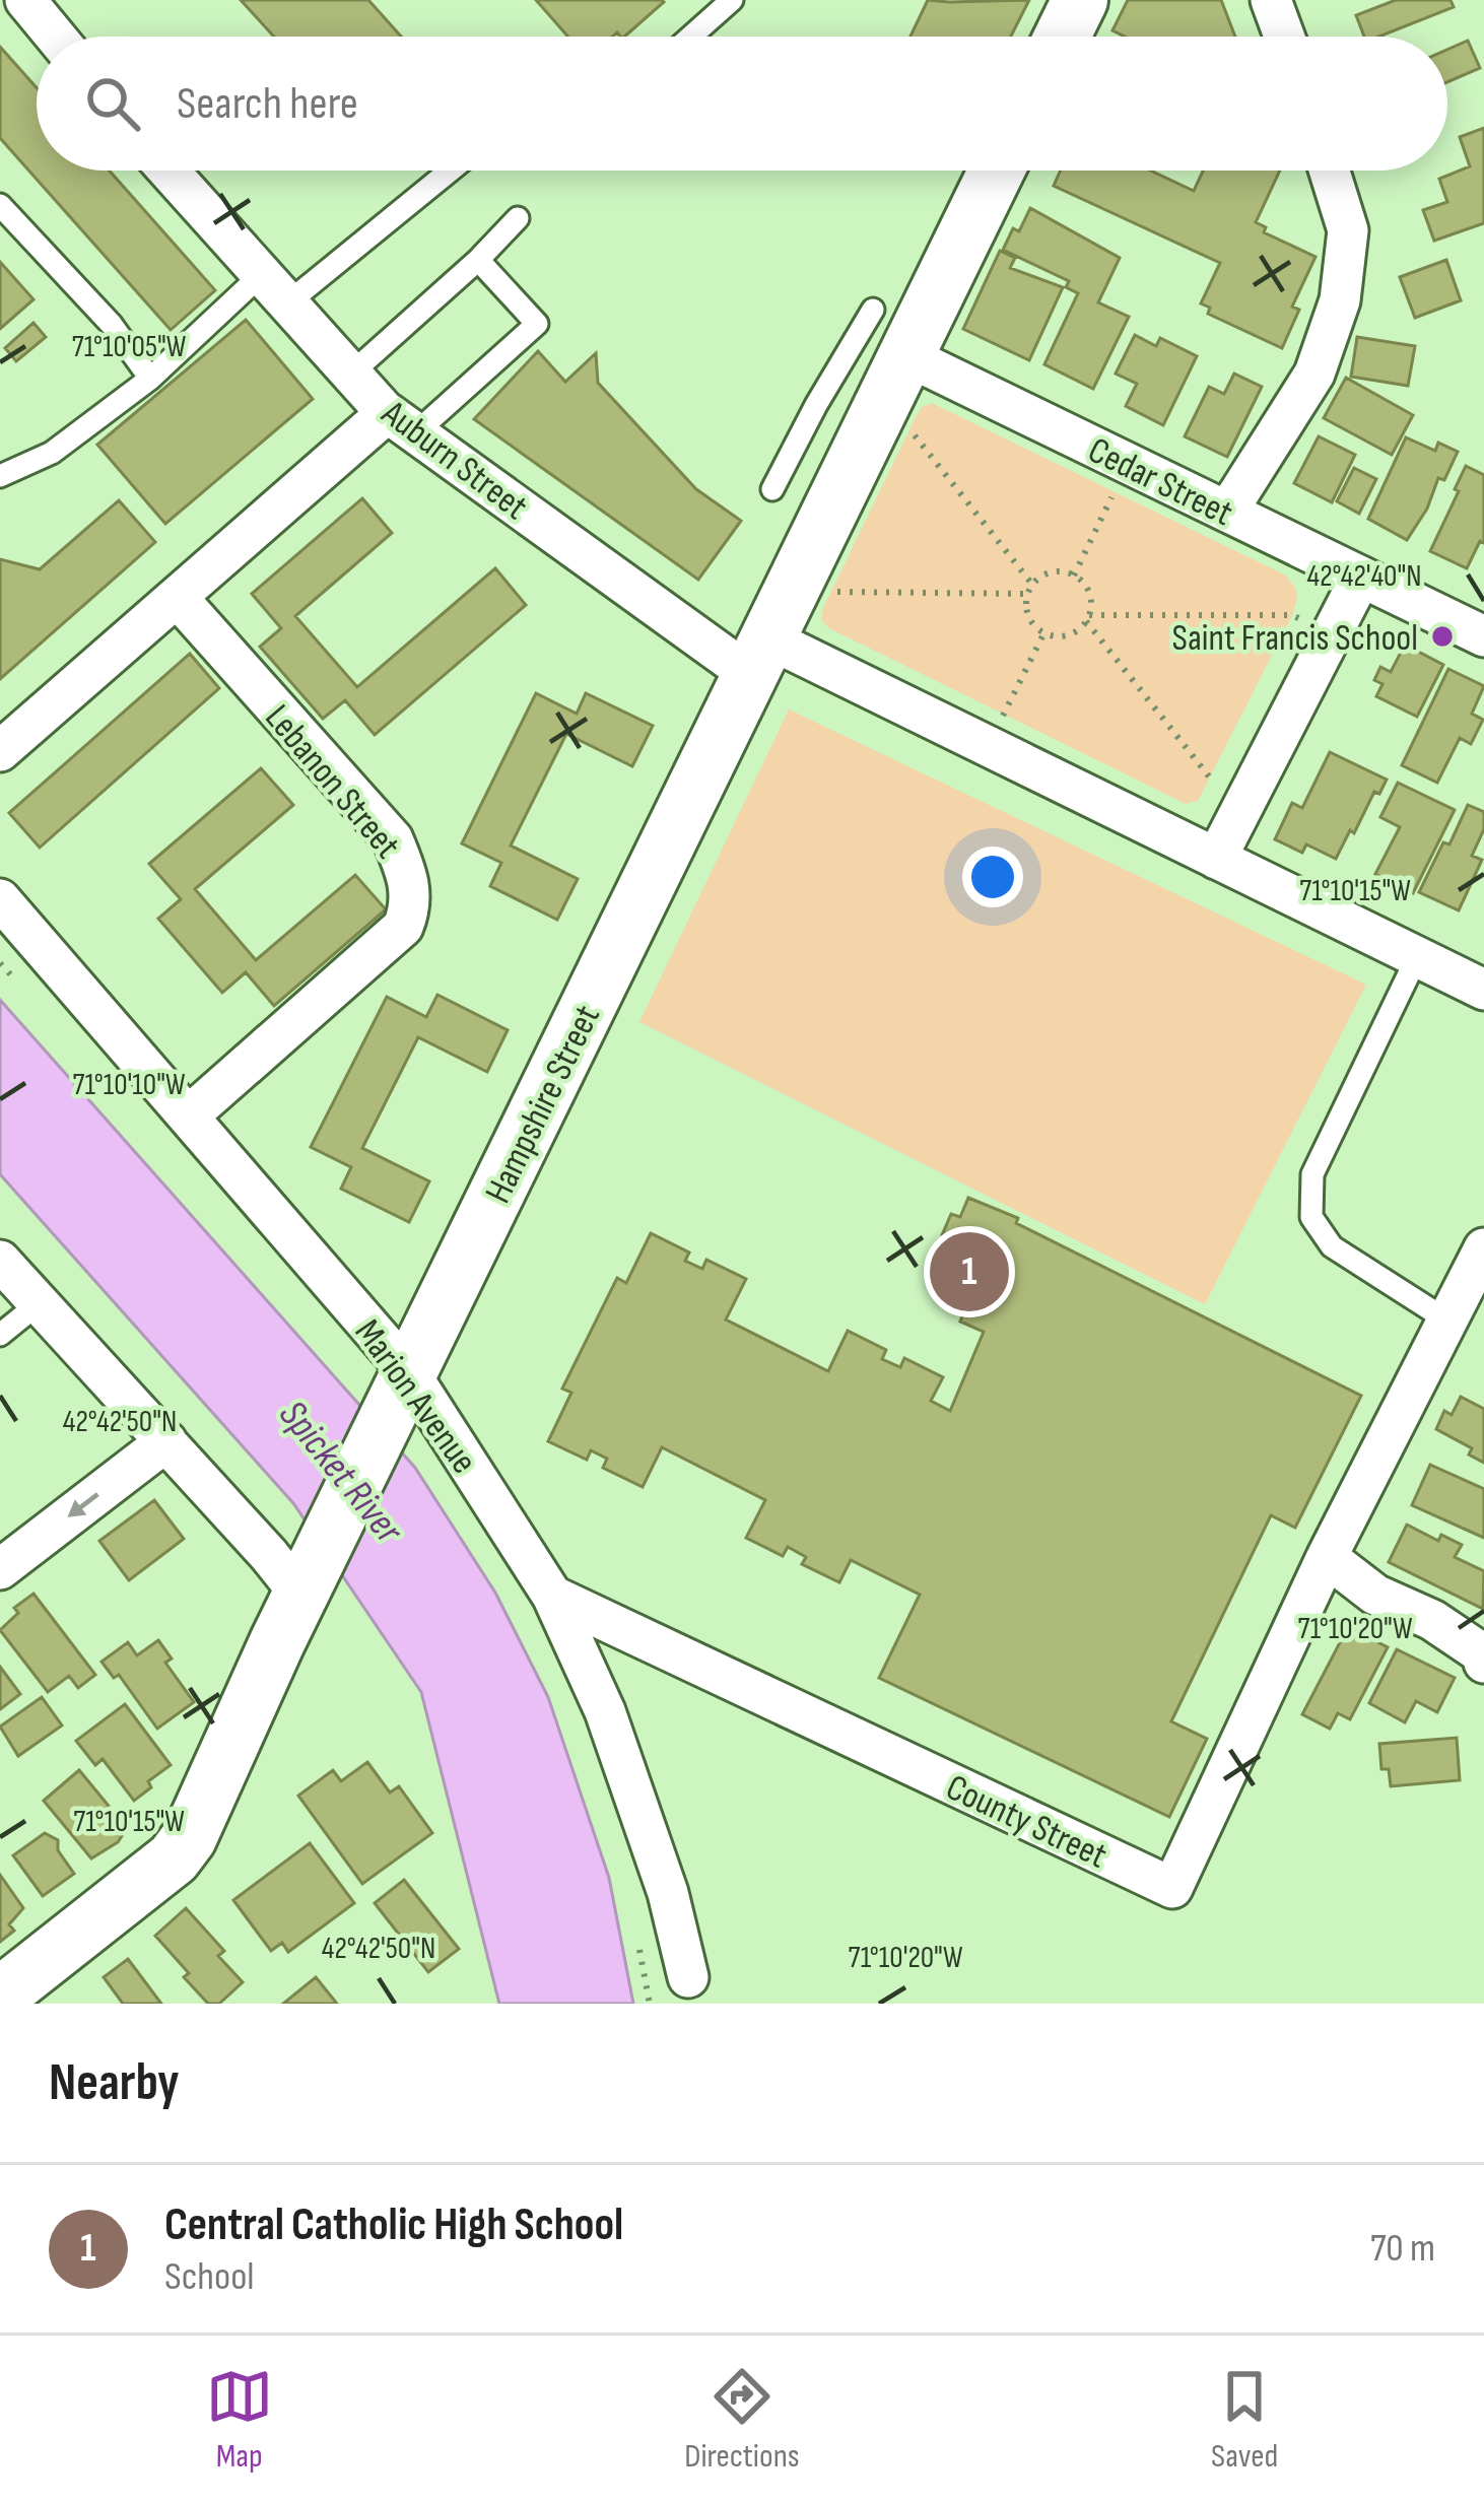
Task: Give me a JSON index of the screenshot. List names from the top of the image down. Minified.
{"streets":{"street":["Auburn Street","Cedar Street","Lebanon Street","Hampshire Street","Marion Avenue","County Street"]},"crossings":[["Auburn Street","Hampshire Street"],["Cedar Street","Hampshire Street"],["Lebanon Street","Marion Avenue"],["Hampshire Street","Marion Avenue"],["Marion Avenue","County Street"]],"water":["Spicket River"],"places":["Saint Francis School"],"page":{"search":"Search here","pins":"1","heading":"Nearby","list":[{"mark":"1","name":"Central Catholic High School","note":"School","value":"70 m"}],"nav":["Map","Directions","Saved"]},"coordinates":["71°10'05\"W","42°42'40\"N","71°10'15\"W","71°10'10\"W","42°42'50\"N","71°10'20\"W"]}
